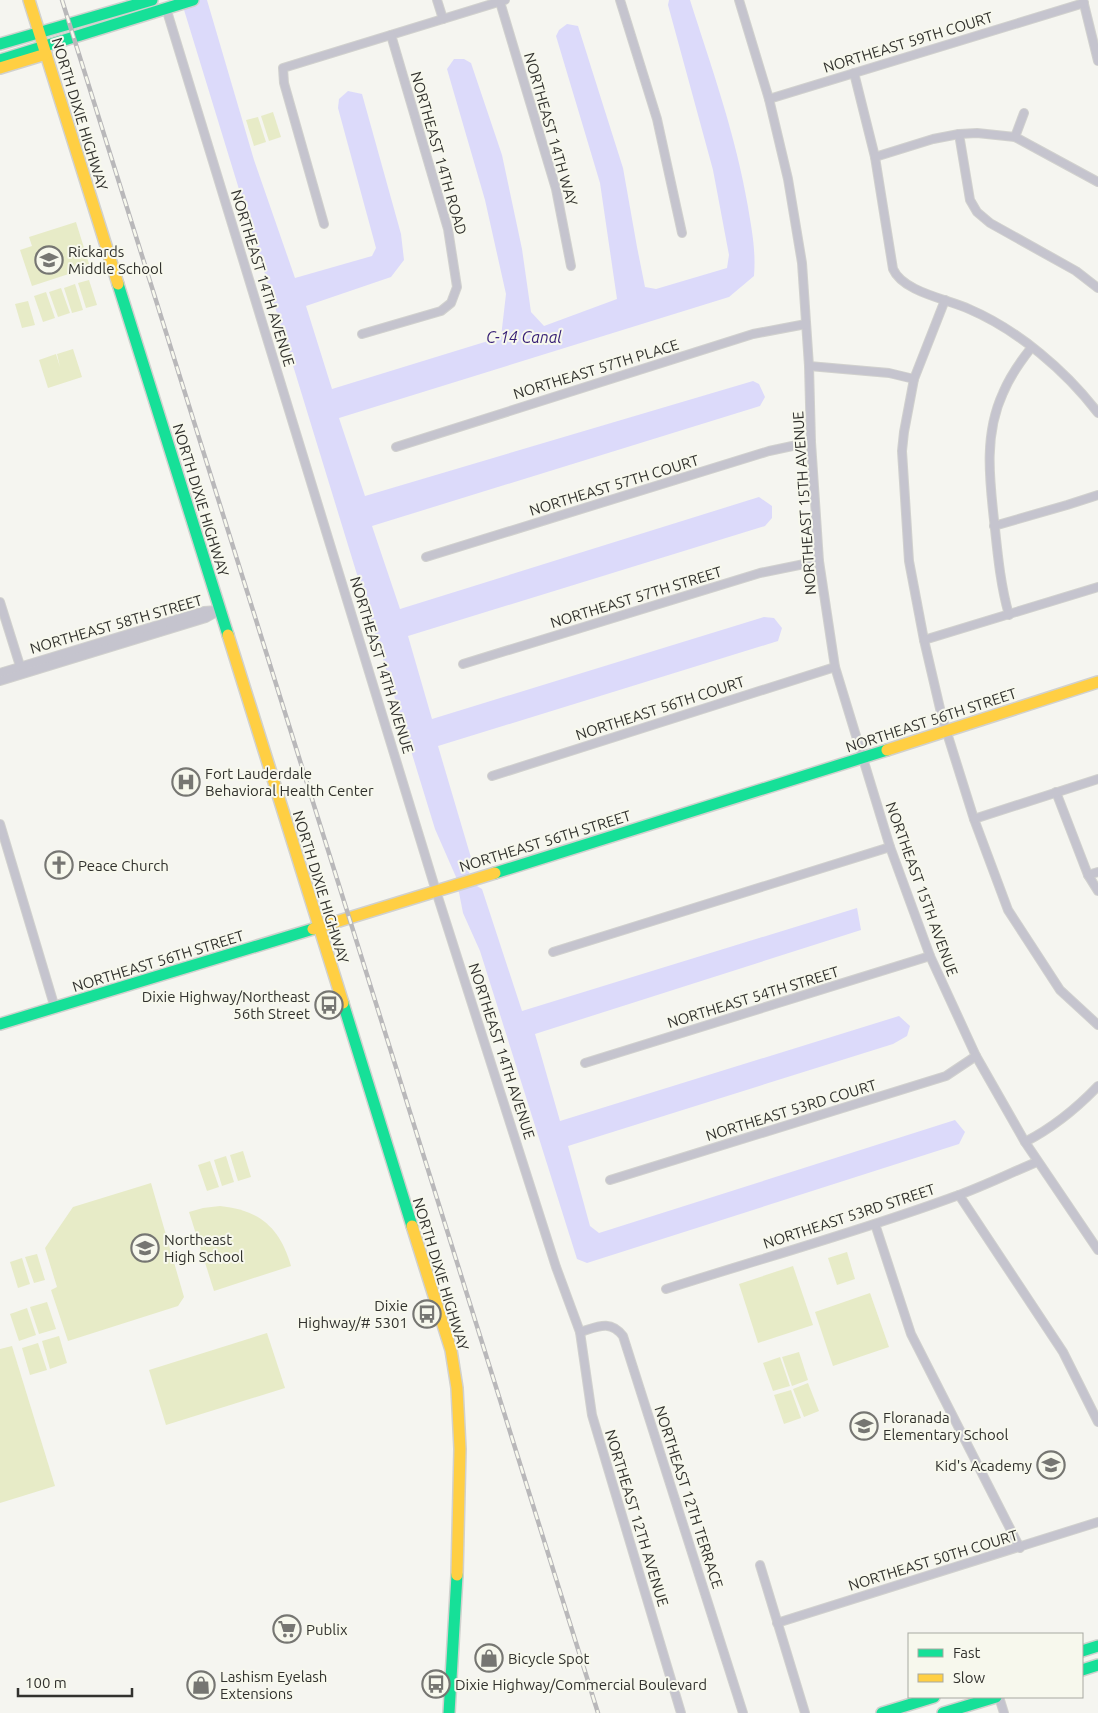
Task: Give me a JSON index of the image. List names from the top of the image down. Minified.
{"streets":{"main road":["NORTH DIXIE HIGHWAY","NORTHEAST 56TH STREET"],"street":["NORTHEAST 59TH COURT","NORTHEAST 14TH WAY","NORTHEAST 14TH ROAD","NORTHEAST 14TH AVENUE","NORTHEAST 57TH PLACE","NORTHEAST 57TH COURT","NORTHEAST 15TH AVENUE","NORTHEAST 57TH STREET","NORTHEAST 58TH STREET","NORTHEAST 56TH COURT","NORTHEAST 54TH STREET","NORTHEAST 53RD COURT","NORTHEAST 53RD STREET","NORTHEAST 12TH TERRACE","NORTHEAST 12TH AVENUE","NORTHEAST 50TH COURT"]},"crossings":[["NORTHEAST 59TH COURT","NORTHEAST 15TH AVENUE"],["NORTH DIXIE HIGHWAY","NORTHEAST 58TH STREET"],["NORTH DIXIE HIGHWAY","NORTHEAST 56TH STREET"],["NORTHEAST 14TH AVENUE","NORTHEAST 56TH STREET"],["NORTHEAST 14TH AVENUE","NORTHEAST 12TH TERRACE"],["NORTHEAST 14TH AVENUE","NORTHEAST 12TH AVENUE"],["NORTHEAST 57TH PLACE","NORTHEAST 15TH AVENUE"],["NORTHEAST 57TH COURT","NORTHEAST 15TH AVENUE"],["NORTHEAST 15TH AVENUE","NORTHEAST 57TH STREET"],["NORTHEAST 15TH AVENUE","NORTHEAST 56TH COURT"],["NORTHEAST 15TH AVENUE","NORTHEAST 56TH STREET"],["NORTHEAST 15TH AVENUE","NORTHEAST 54TH STREET"],["NORTHEAST 15TH AVENUE","NORTHEAST 53RD COURT"],["NORTHEAST 15TH AVENUE","NORTHEAST 53RD STREET"],["NORTHEAST 12TH TERRACE","NORTHEAST 12TH AVENUE"]],"water":["C-14 Canal"],"places":{"school or university":["Rickards Middle School","Northeast High School","Floranada Elementary School","Kid's Academy"],"hospital":["Fort Lauderdale Behavioral Health Center"],"church":["Peace Church"],"bus stop":["Dixie Highway/Northeast 56th Street","Dixie Highway/# 5301","Dixie Highway/Commercial Boulevard"],"supermarket":["Publix"],"shop":["Bicycle Spot","Lashism Eyelash Extensions"]},"legend":["Fast","Slow"],"scale_bar":"100 m"}
